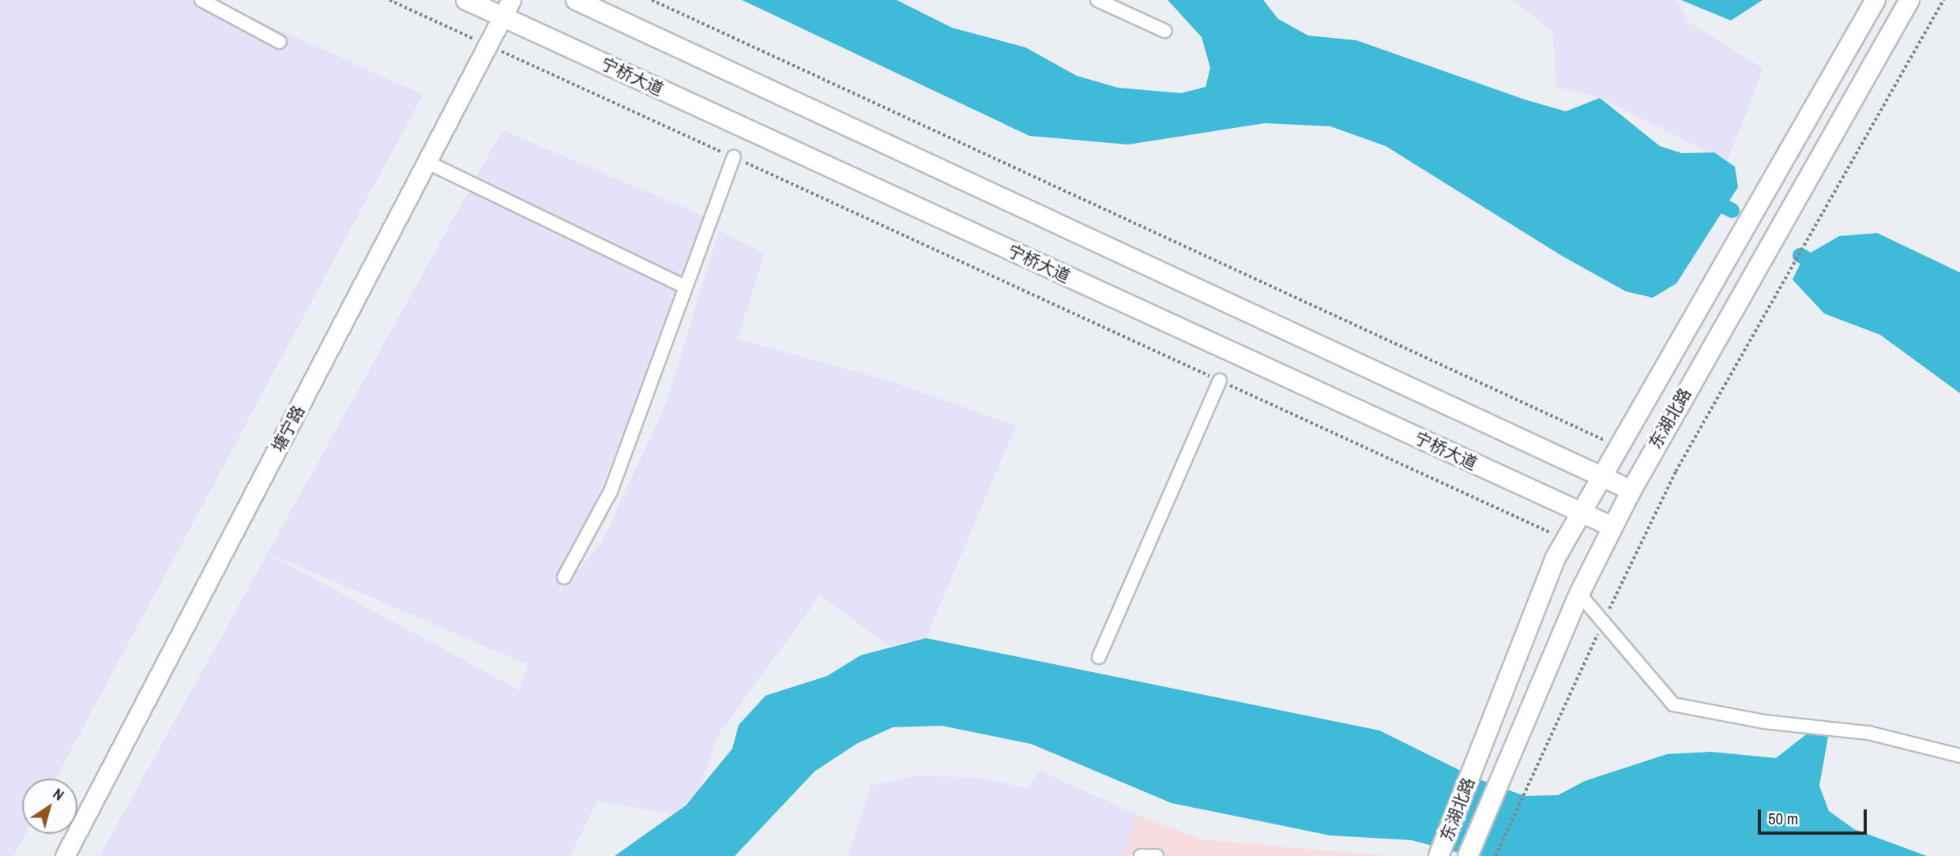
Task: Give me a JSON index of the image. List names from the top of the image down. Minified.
{"streets":{"main road":["宁桥大道","东湖北路"],"street":["塘宁路"]},"crossings":[["宁桥大道","东湖北路"],["宁桥大道","塘宁路"]],"scale_bar":"50 m","north":"top right"}
